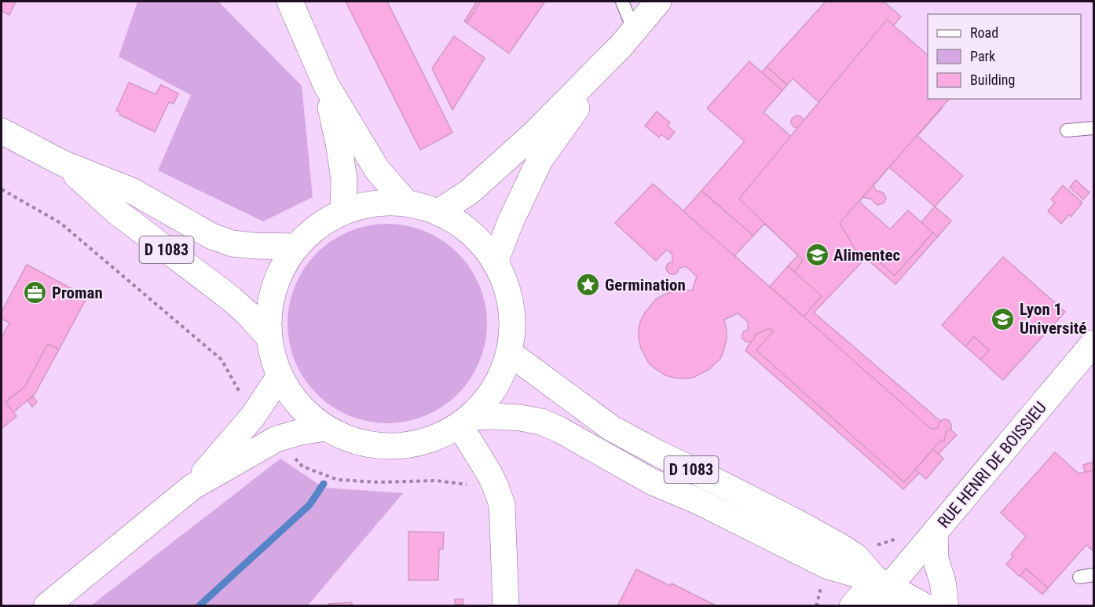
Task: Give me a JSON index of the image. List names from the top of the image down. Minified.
{"streets":{"main road":["D 1083","RUE HENRI DE BOISSIEU"]},"crossings":[["D 1083","RUE HENRI DE BOISSIEU"]],"places":{"school or university":["Alimentec","Lyon 1 Université"],"place":["Germination"],"office":["Proman"]},"legend":["Road","Park","Building"]}
